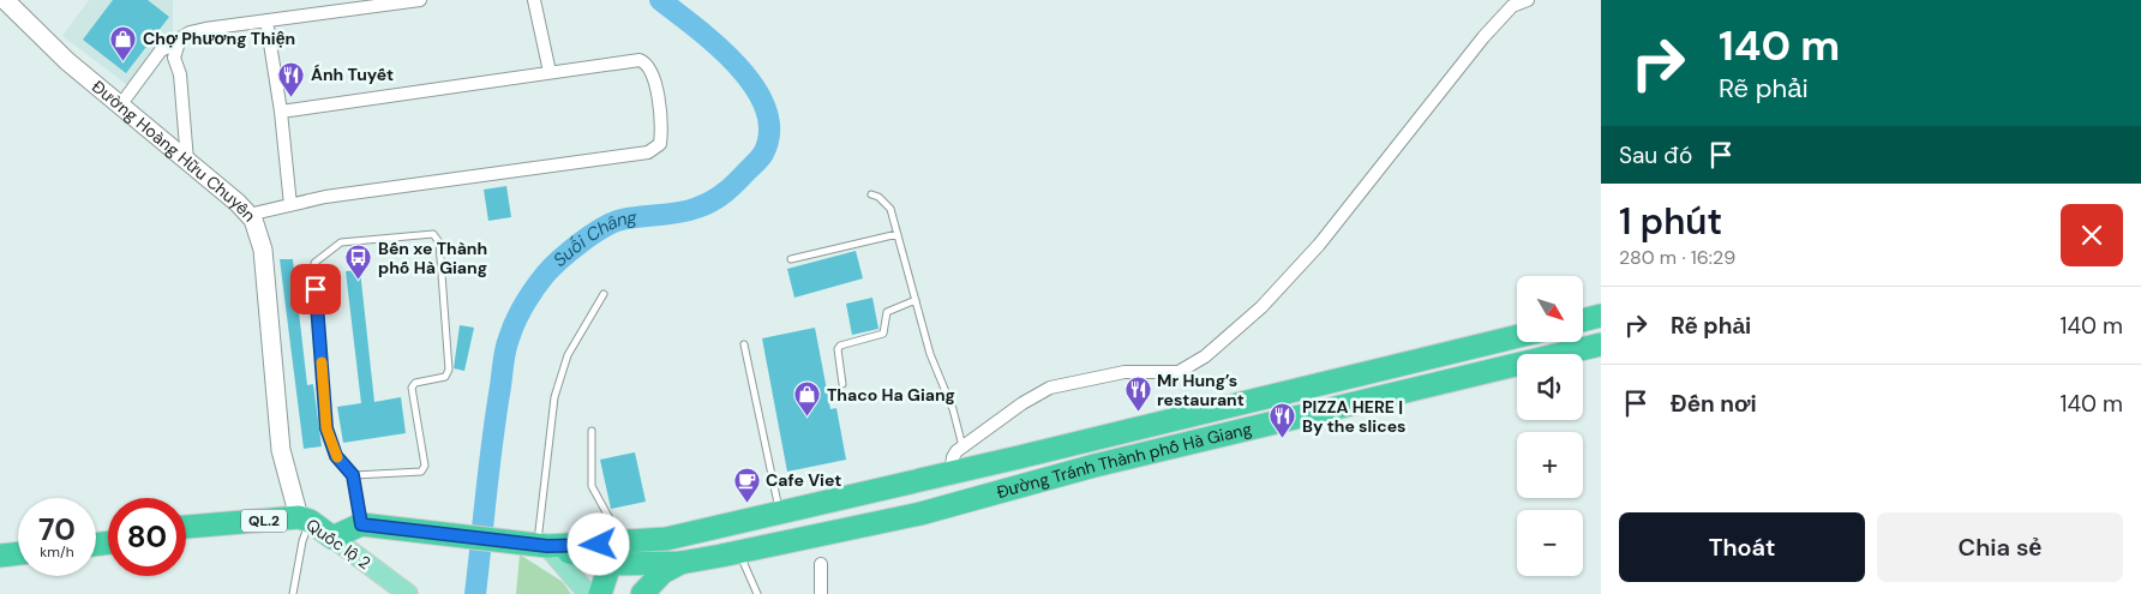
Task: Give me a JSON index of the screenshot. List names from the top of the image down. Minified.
{"streets":{"highway":["Đường Tránh Thành phố Hà Giang","QL.2","Quốc lộ 2"],"street":["Đường Hoàng Hữu Chuyên"]},"crossings":[["Đường Hoàng Hữu Chuyên","Quốc lộ 2"]],"water":["Suối Châng"],"places":{"shop":["Chợ Phương Thiện","Thaco Ha Giang"],"restaurant":["Ánh Tuyết","Mr Hung’s restaurant","PIZZA HERE | By the slices"],"bus stop":["Bến xe Thành phố Hà Giang"],"cafe":["Cafe Viet"]},"north":"bottom right","page":{"turn":["140 m","Rẽ phải"],"then":"Sau đó","heading":["1 phút","280 m · 16:29"],"map_buttons":["+","−"],"list":[{"name":"Rẽ phải","value":"140 m"},{"name":"Đến nơi","value":"140 m"}],"speed":"70 km/h","limit":"80","buttons":["Thoát","Chia sẻ"]}}
